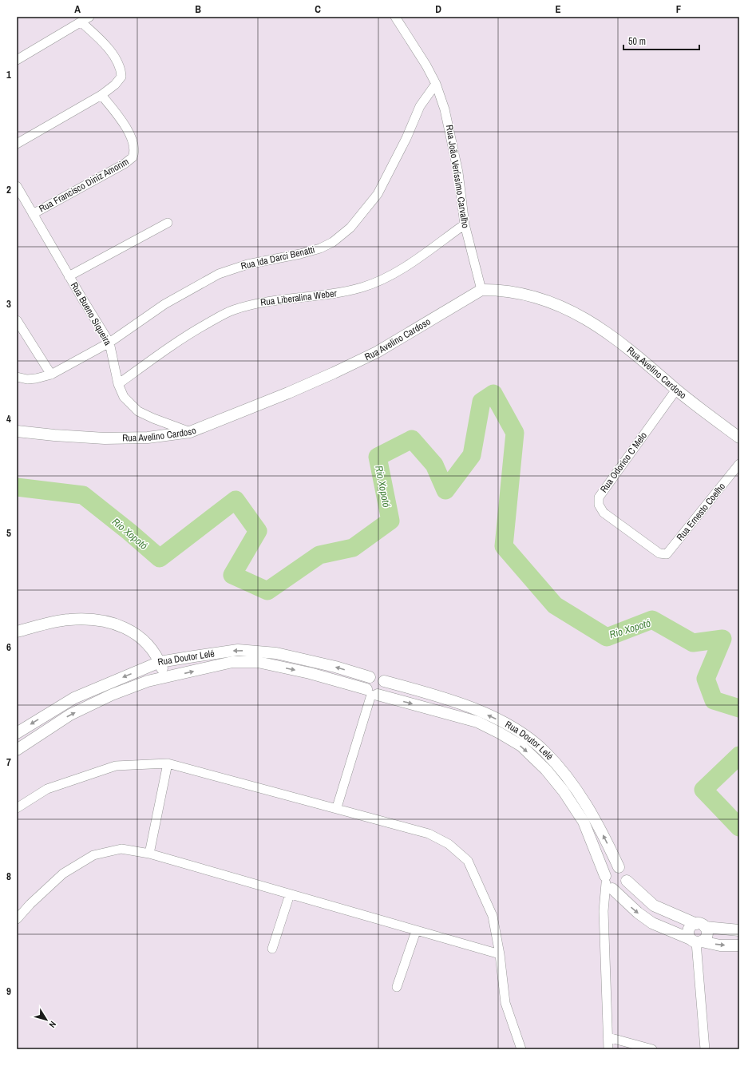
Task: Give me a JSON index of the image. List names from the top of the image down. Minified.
{"streets":{"street":["Rua João Veríssimo Carvalho","Rua Francisco Diniz Amorim","Rua Ida Darci Benatti","Rua Liberalina Weber","Rua Bueno Siqueira","Rua Avelino Cardoso","Rua Odorico C Melo","Rua Ernesto Coelho","Rua Doutor Lelé"]},"crossings":[["Rua João Veríssimo Carvalho","Rua Ida Darci Benatti"],["Rua João Veríssimo Carvalho","Rua Liberalina Weber"],["Rua João Veríssimo Carvalho","Rua Avelino Cardoso"],["Rua Francisco Diniz Amorim","Rua Bueno Siqueira"],["Rua Ida Darci Benatti","Rua Bueno Siqueira"],["Rua Liberalina Weber","Rua Bueno Siqueira"],["Rua Bueno Siqueira","Rua Avelino Cardoso"],["Rua Avelino Cardoso","Rua Odorico C Melo"],["Rua Odorico C Melo","Rua Ernesto Coelho"]],"water":["Rio Xopotó"],"scale_bar":"50 m","north":"bottom right","grid":{"columns":["A","B","C","D","E","F"],"rows":["1","2","3","4","5","6","7","8","9"]}}
